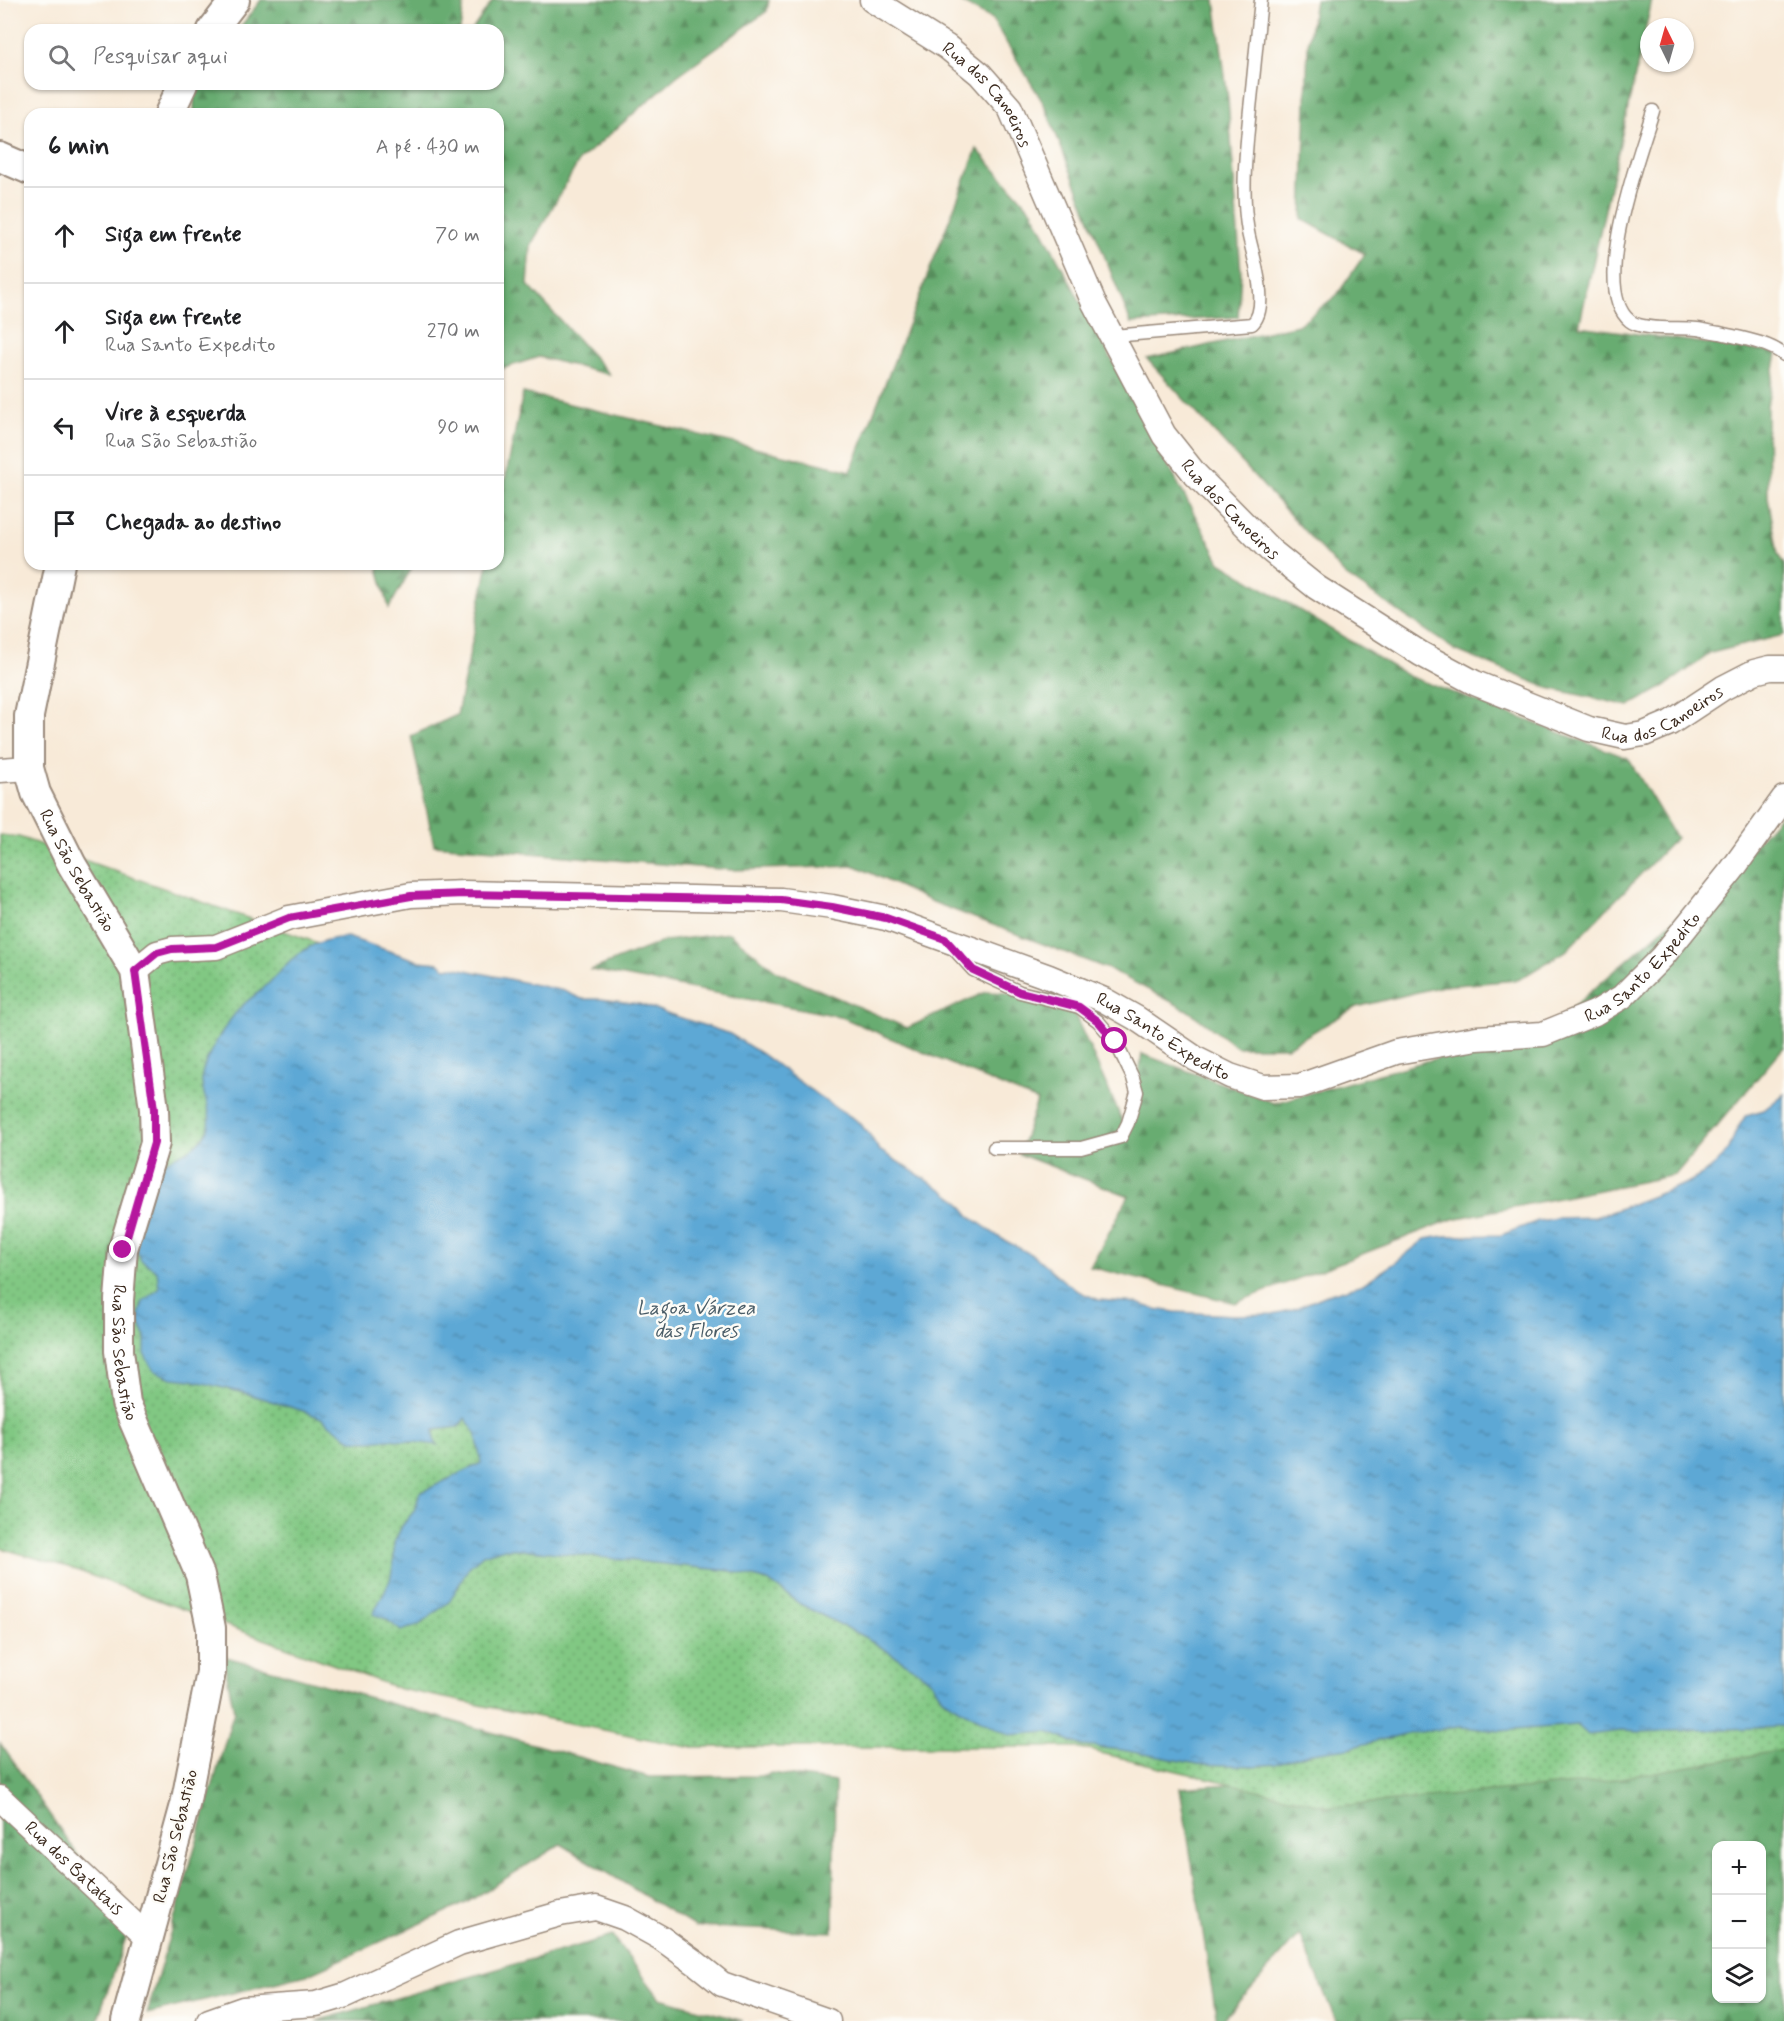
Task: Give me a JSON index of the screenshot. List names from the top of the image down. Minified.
{"streets":{"street":["Rua dos Canoeiros","Rua São Sebastião","Rua Santo Expedito","Rua dos Batatais"]},"crossings":[["Rua São Sebastião","Rua Santo Expedito"],["Rua São Sebastião","Rua dos Batatais"]],"water":["Lagoa Várzea das Flores"],"north":"top","page":{"search":"Pesquisar aqui","heading":["6 min","A pé · 430 m"],"list":[["Siga em frente","70 m"],["Siga em frente","Rua Santo Expedito","270 m"],["Vire à esquerda","Rua São Sebastião","90 m"],"Chegada ao destino"],"map_buttons":["+","−"]}}
